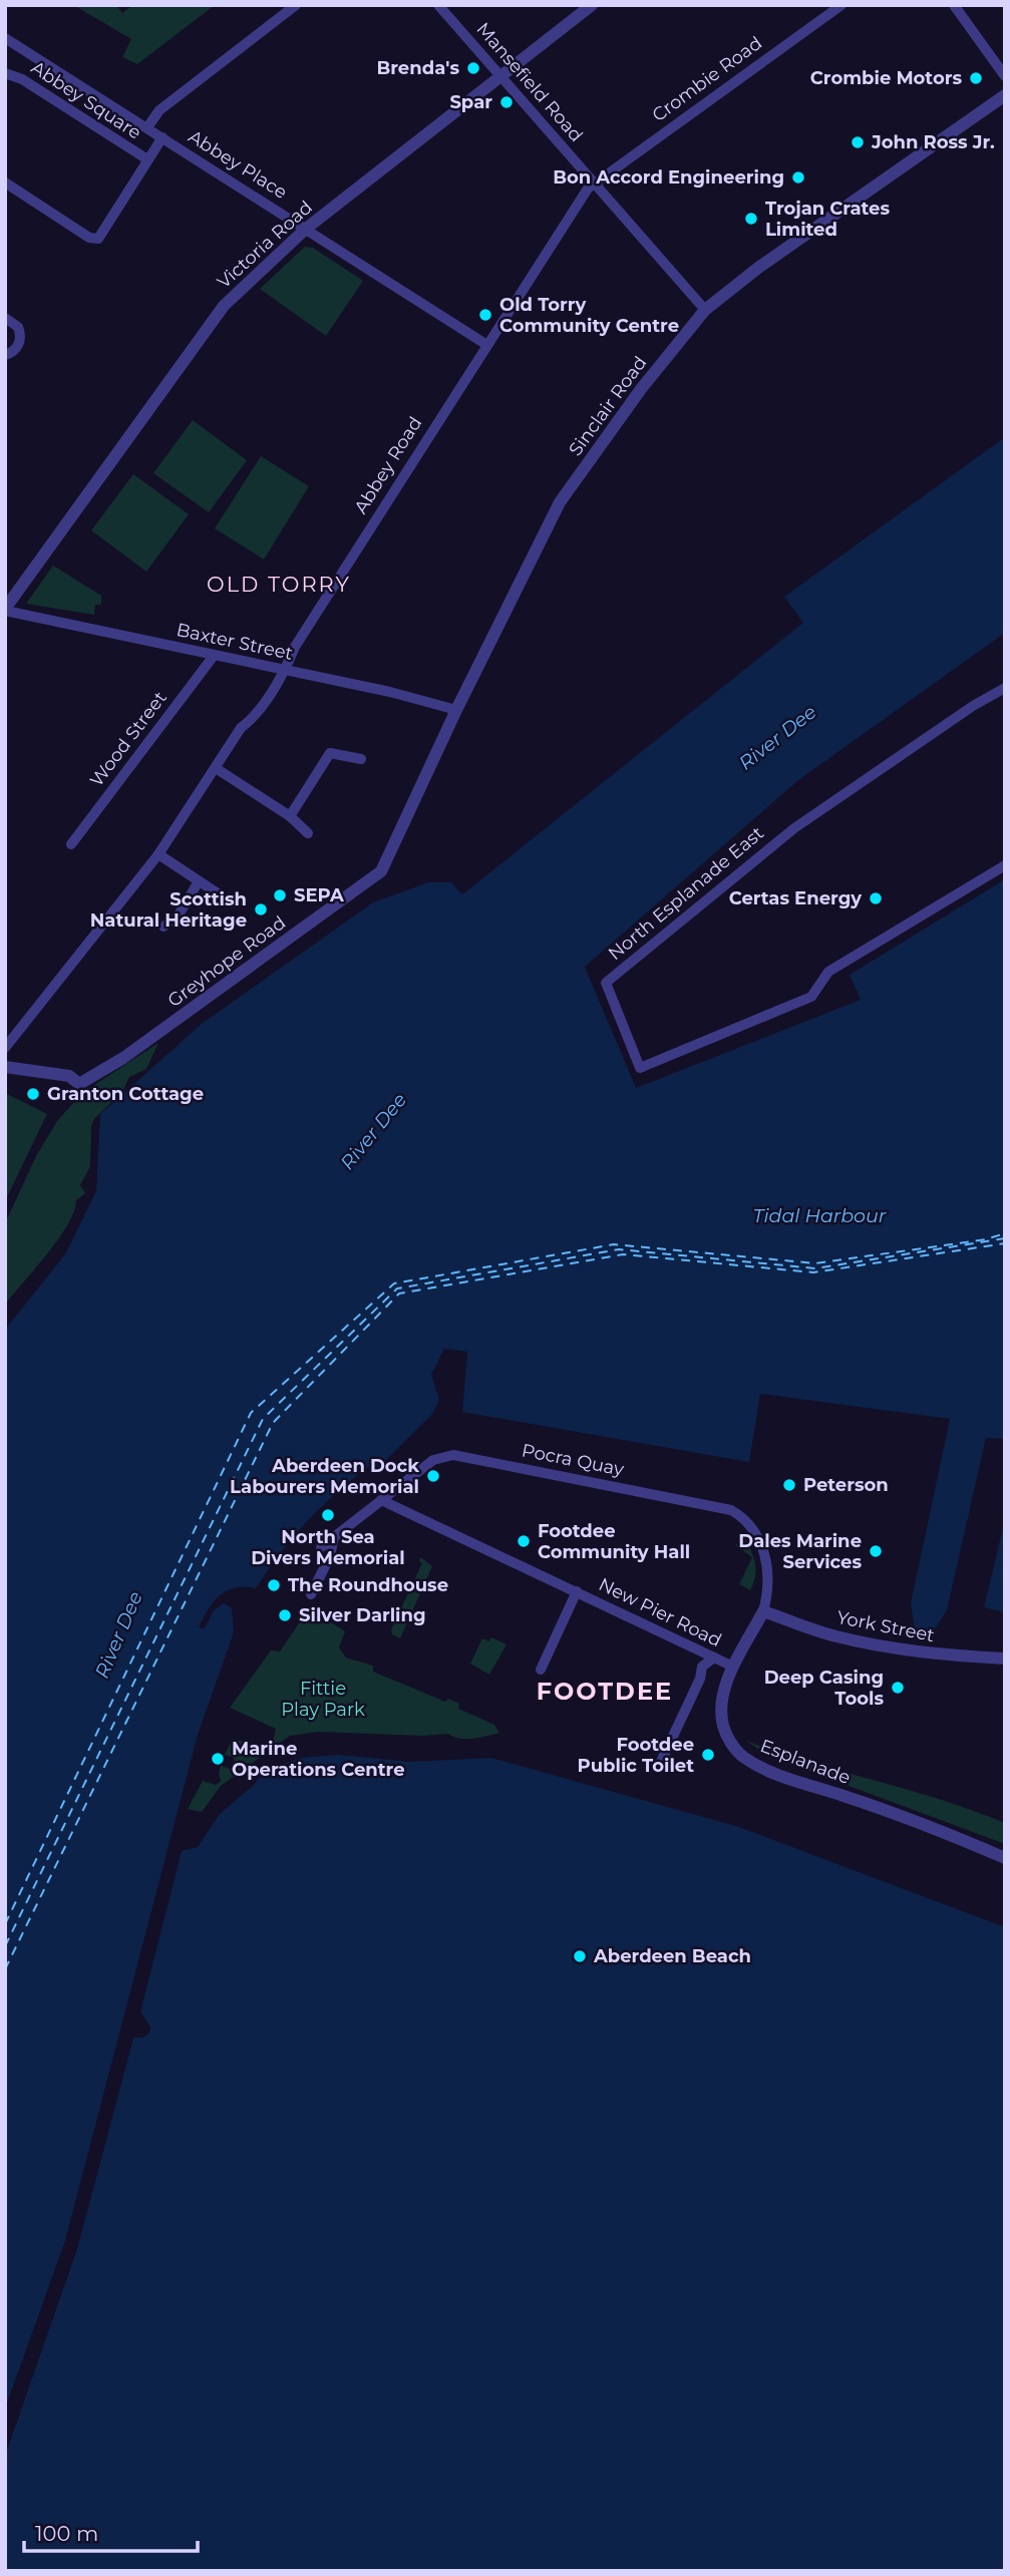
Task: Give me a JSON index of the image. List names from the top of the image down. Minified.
{"streets":{"street":["Crombie Road","Mansefield Road","Abbey Square","Abbey Place","Victoria Road","Sinclair Road","Abbey Road","Baxter Street","Wood Street","North Esplanade East","Greyhope Road","Pocra Quay","New Pier Road","York Street","Esplanade"]},"crossings":[["Crombie Road","Mansefield Road"],["Crombie Road","Abbey Road"],["Mansefield Road","Victoria Road"],["Mansefield Road","Sinclair Road"],["Mansefield Road","Abbey Road"],["Abbey Square","Abbey Place"],["Abbey Place","Victoria Road"],["Abbey Place","Abbey Road"],["Victoria Road","Baxter Street"],["Sinclair Road","Baxter Street"],["Sinclair Road","Greyhope Road"],["Abbey Road","Baxter Street"],["Baxter Street","Wood Street"],["Pocra Quay","New Pier Road"],["Pocra Quay","York Street"],["Pocra Quay","Esplanade"],["New Pier Road","Esplanade"],["York Street","Esplanade"]],"districts":["OLD TORRY","FOOTDEE"],"water":["River Dee","Tidal Harbour"],"parks":["Fittie Play Park"],"places":["Brenda's","Crombie Motors","Spar","John Ross Jr.","Bon Accord Engineering","Trojan Crates Limited","Old Torry Community Centre","SEPA","Certas Energy","Scottish Natural Heritage","Granton Cottage","Aberdeen Dock Labourers Memorial","Peterson","North Sea Divers Memorial","Footdee Community Hall","Dales Marine Services","The Roundhouse","Silver Darling","Deep Casing Tools","Footdee Public Toilet","Marine Operations Centre","Aberdeen Beach"],"scale_bar":"100 m"}
